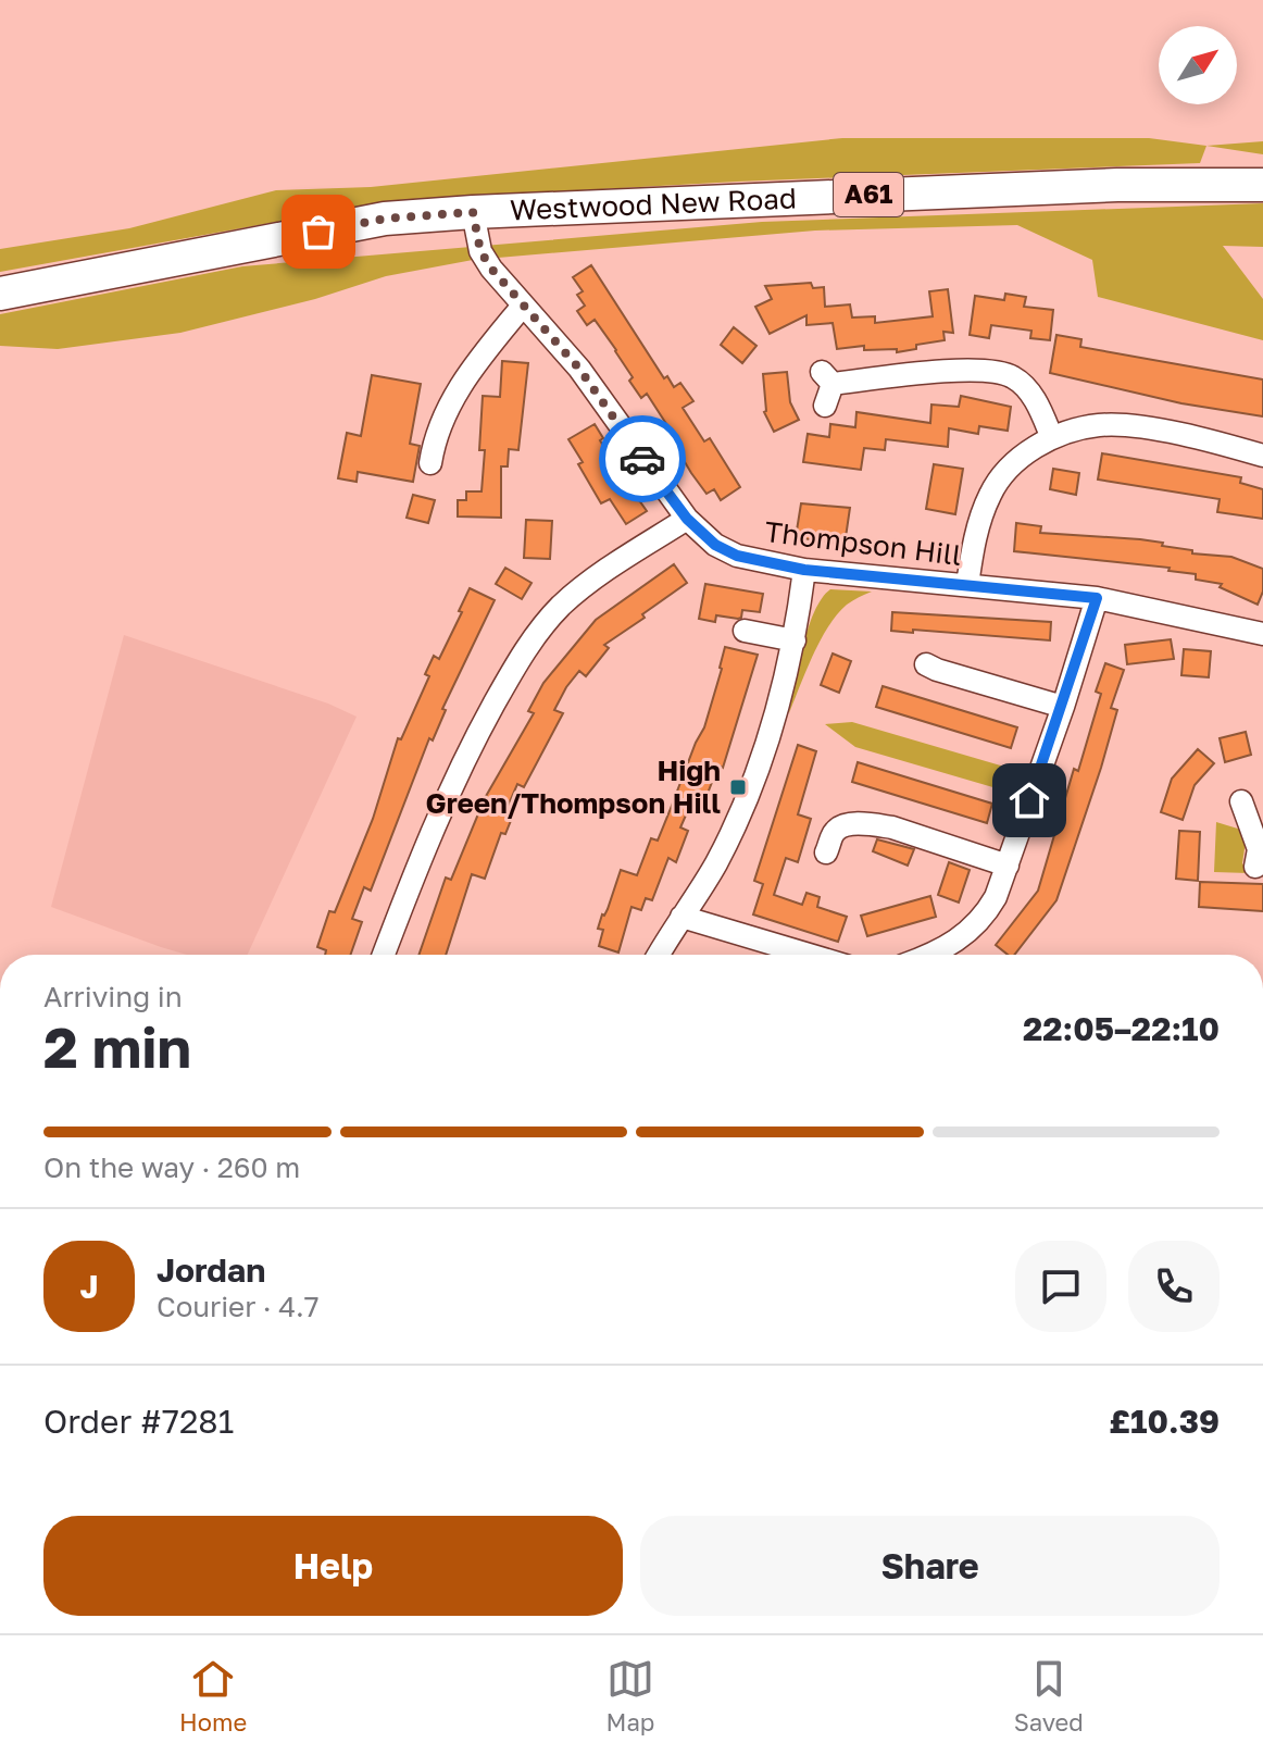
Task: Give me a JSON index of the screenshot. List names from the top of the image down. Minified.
{"streets":{"highway":["A61","Westwood New Road"],"street":["Thompson Hill"]},"crossings":[["Westwood New Road","Thompson Hill"]],"places":{"transit":["High Green/Thompson Hill"]},"north":"top right","page":{"heading":["2 min","Arriving in","22:05–22:10"],"panel":["Jordan","Courier · 4.7","Order #7281","£10.39"],"bar":"On the way · 260 m","round":"J","buttons":["Help","Share"],"tabs":["Home","Map","Saved"]}}
